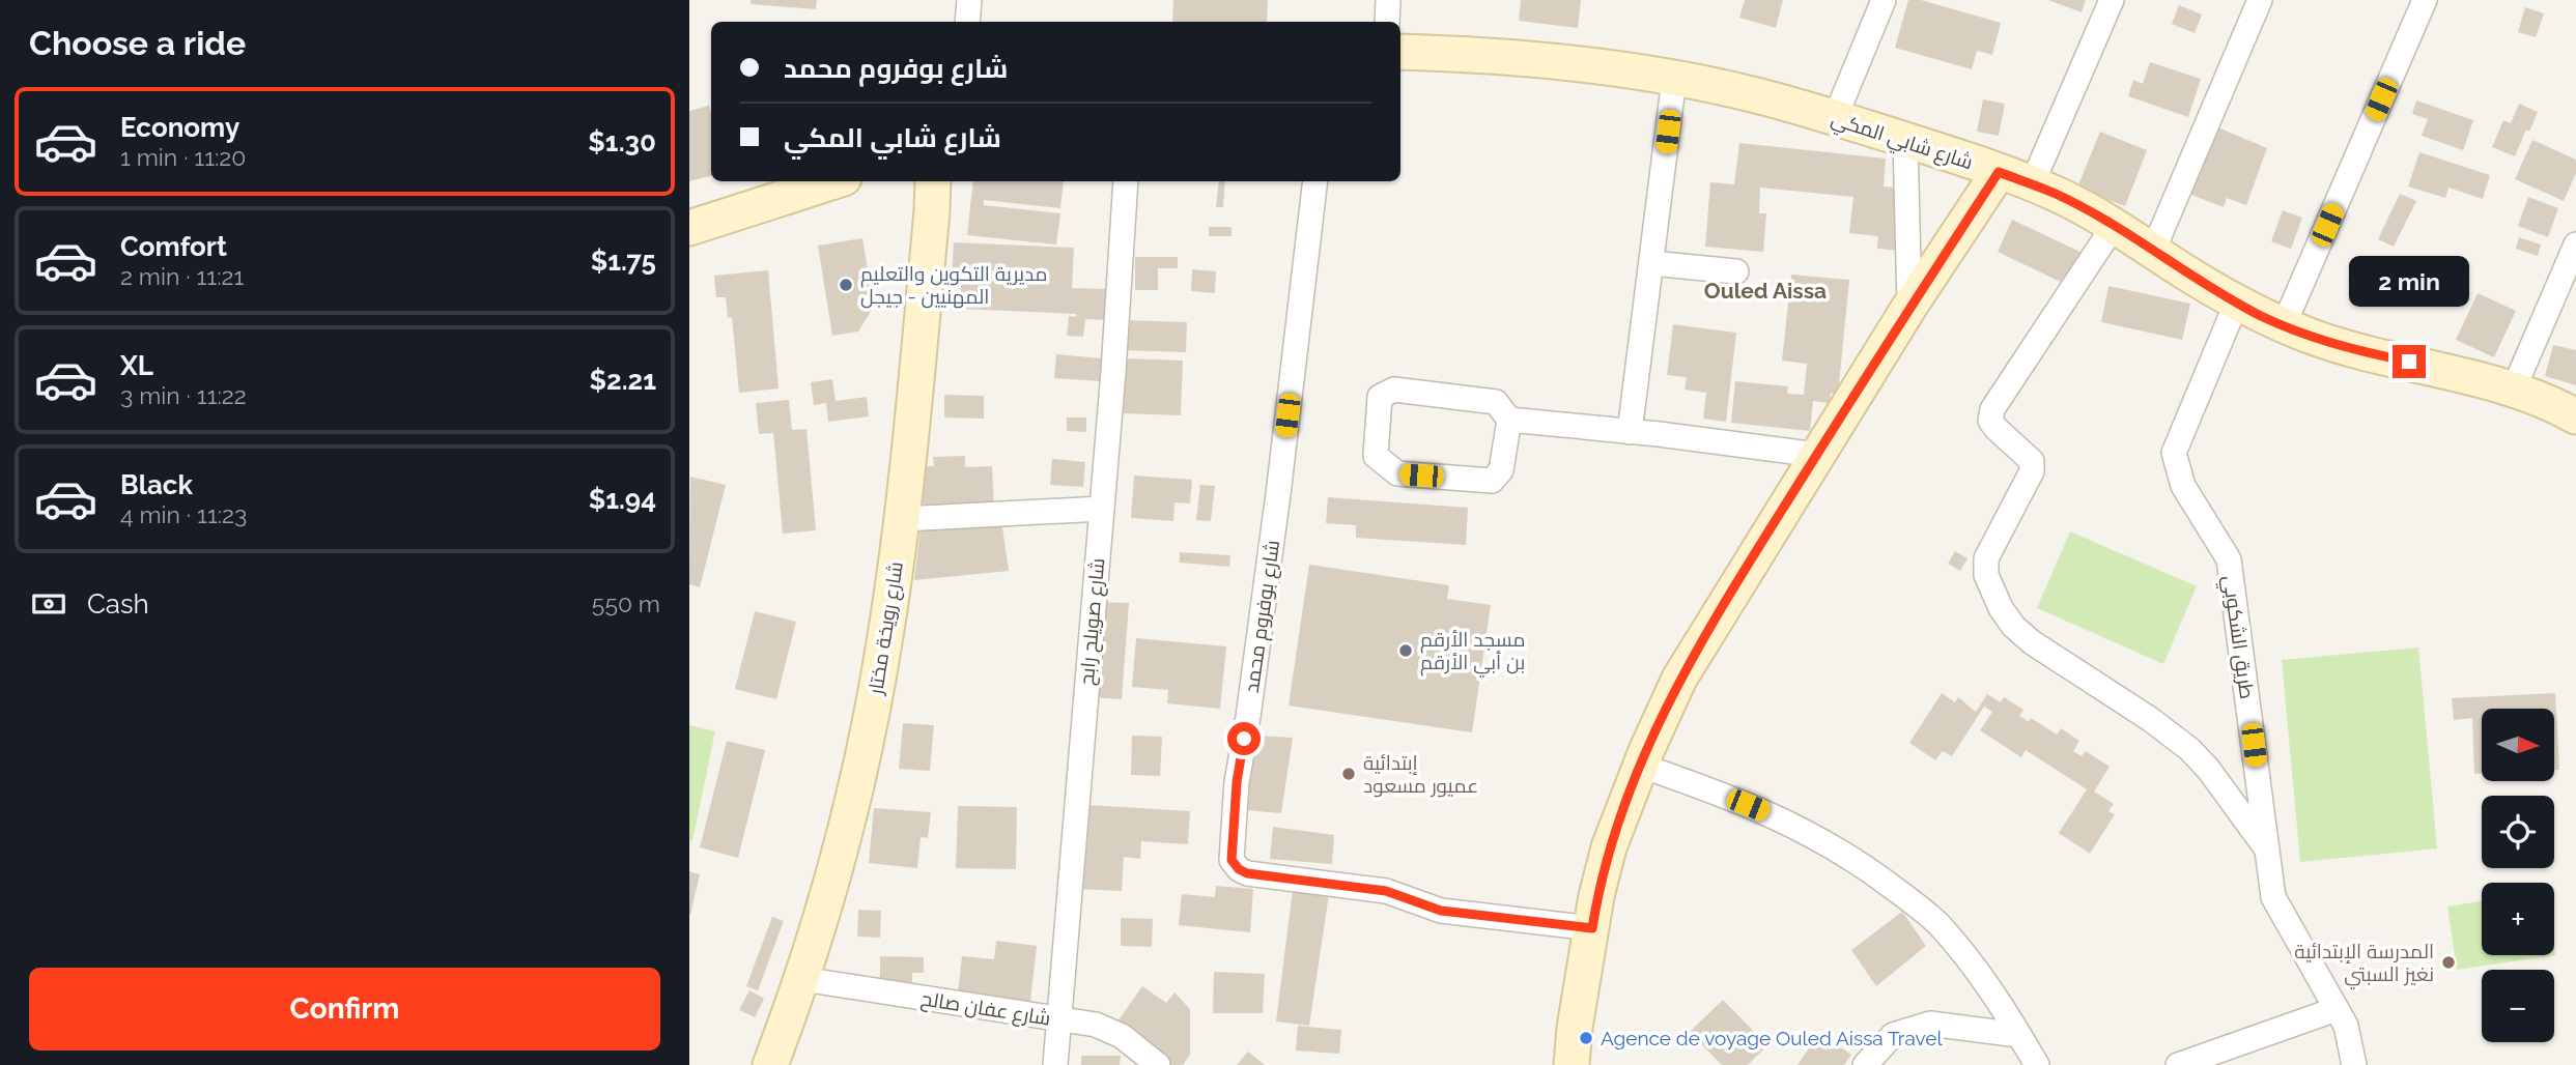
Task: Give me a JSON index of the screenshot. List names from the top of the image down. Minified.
{"streets":{"main road":["شارع شابي المكي","شارع رويخة مختار"],"street":["شارع بوفروم محمد","شارع صويلح رابح","طريق الشكوبي","شارع عفان صالح"]},"crossings":[["شارع شابي المكي","طريق الشكوبي"],["شارع صويلح رابح","شارع عفان صالح"],["شارع رويخة مختار","شارع عفان صالح"]],"districts":["Ouled Aissa"],"places":["مديرية التكوين والتعليم المهنيين - جيجل","مسجد الأرقم بن أبي الأرقم","إبتدائية عميور مسعود","المدرسة الإبتدائية نغيز السبتي","Agence de voyage Ouled Aissa Travel"],"north":"right","page":{"heading":"Choose a ride","banner":["شارع بوفروم محمد","شارع شابي المكي"],"list":[{"name":"Economy","note":"1 min · 11:20","value":"$1.30"},{"name":"Comfort","note":"2 min · 11:21","value":"$1.75"},{"name":"XL","note":"3 min · 11:22","value":"$2.21"},{"name":"Black","note":"4 min · 11:23","value":"$1.94"}],"bubble":"2 min","pay":["Cash","550 m"],"map_buttons":["+","−"],"buttons":"Confirm"}}
